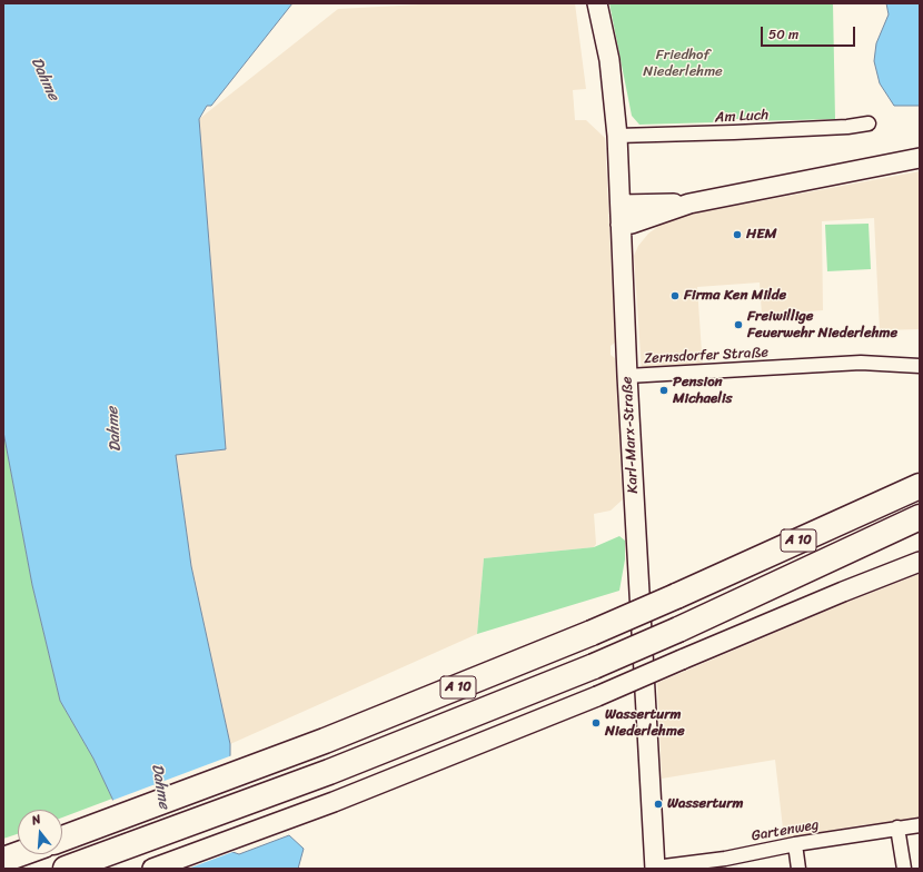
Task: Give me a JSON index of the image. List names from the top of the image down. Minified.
{"streets":{"highway":["A 10"],"street":["Am Luch","Zernsdorfer Straße","Karl-Marx-Straße","Gartenweg"]},"crossings":[["Am Luch","Karl-Marx-Straße"],["Zernsdorfer Straße","Karl-Marx-Straße"],["Karl-Marx-Straße","Gartenweg"]],"water":["Dahme"],"parks":["Friedhof Niederlehme"],"places":["HEM","Firma Ken Milde","Freiwillige Feuerwehr Niederlehme","Pension Michaelis","Wasserturm Niederlehme","Wasserturm"],"scale_bar":"50 m","north":"top"}
